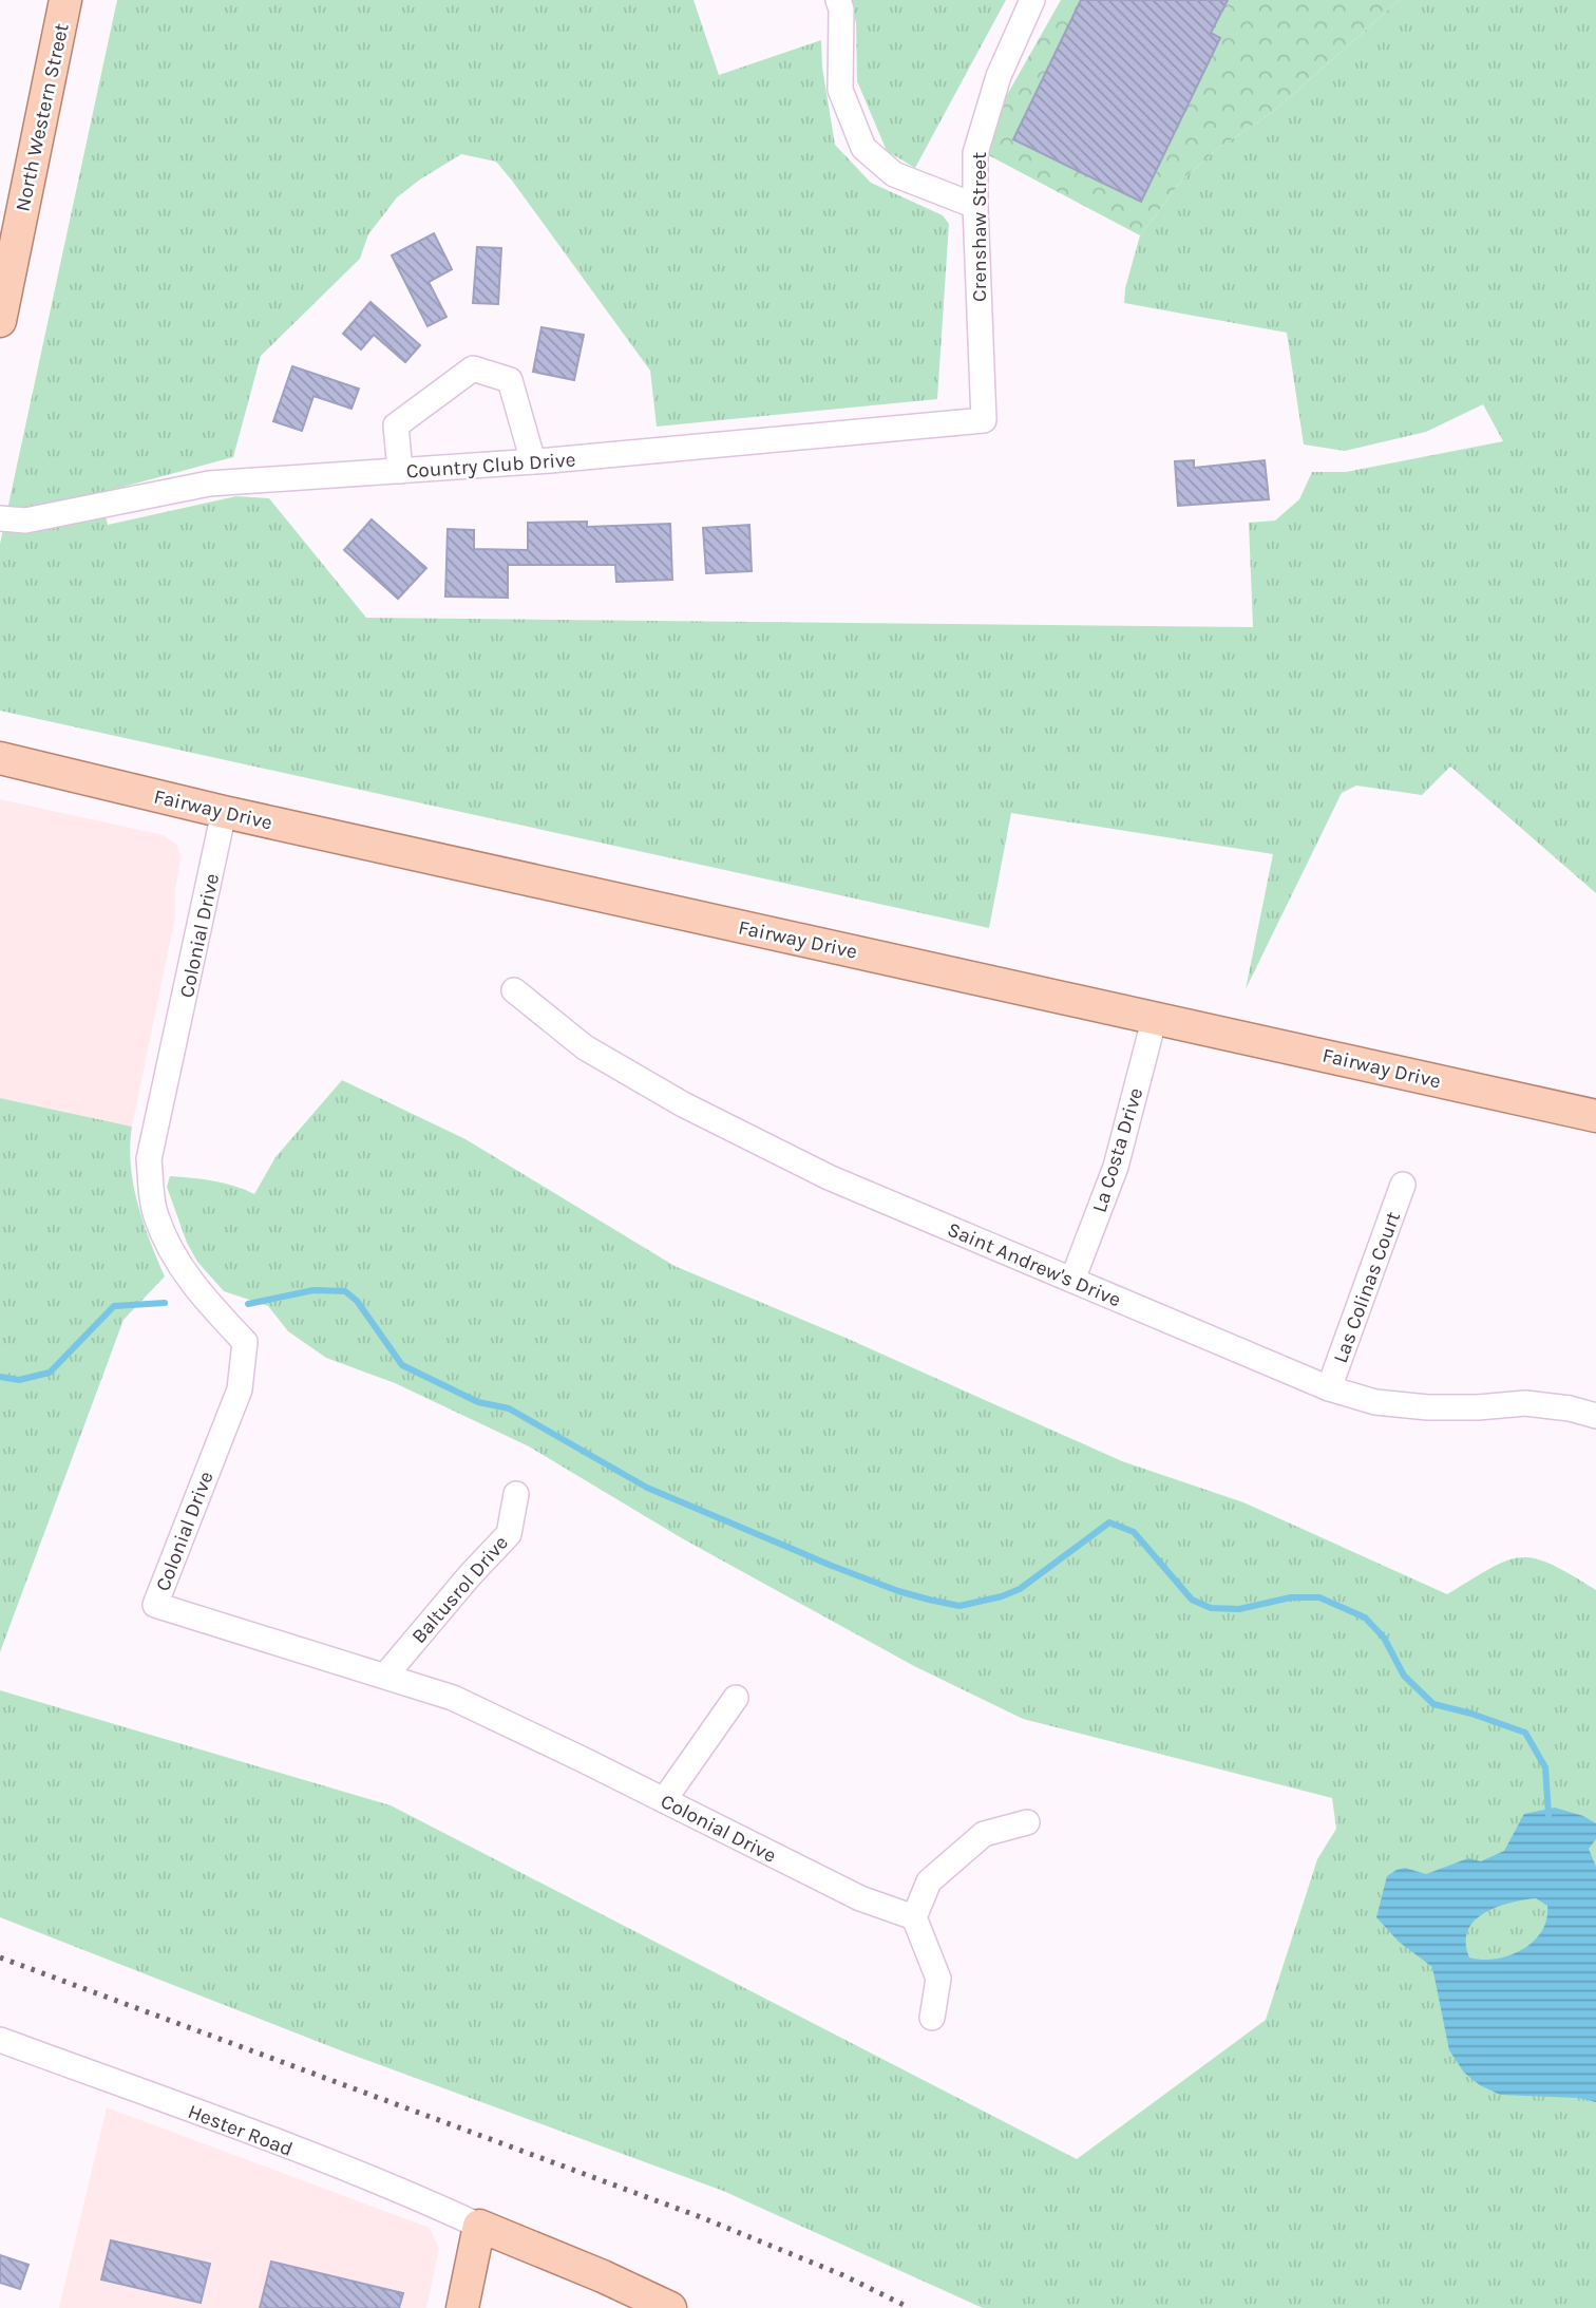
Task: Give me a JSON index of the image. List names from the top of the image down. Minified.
{"streets":{"main road":["North Western Street","Fairway Drive","Hester Road"],"street":["Crenshaw Street","Country Club Drive","Colonial Drive","La Costa Drive","Saint Andrew's Drive","Las Colinas Court","Baltusrol Drive"]},"crossings":[["Crenshaw Street","Country Club Drive"],["Fairway Drive","Colonial Drive"],["Fairway Drive","La Costa Drive"],["Colonial Drive","Baltusrol Drive"],["La Costa Drive","Saint Andrew's Drive"],["Saint Andrew's Drive","Las Colinas Court"]]}
